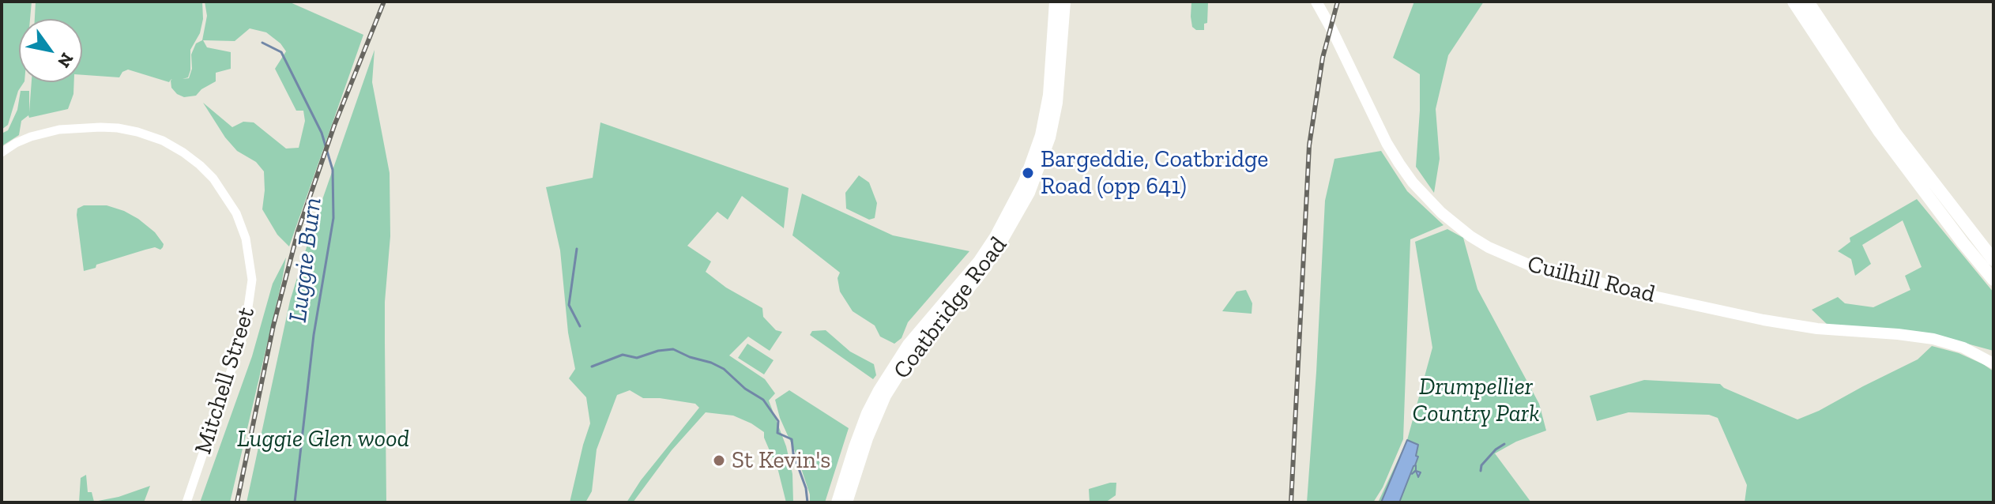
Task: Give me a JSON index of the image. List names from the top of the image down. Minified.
{"streets":{"main road":["Cuilhill Road","Coatbridge Road"],"street":["Mitchell Street"]},"water":["Luggie Burn"],"parks":["Drumpellier Country Park","Luggie Glen wood"],"places":["Bargeddie, Coatbridge Road (opp 641)","St Kevin's"],"north":"bottom right"}
